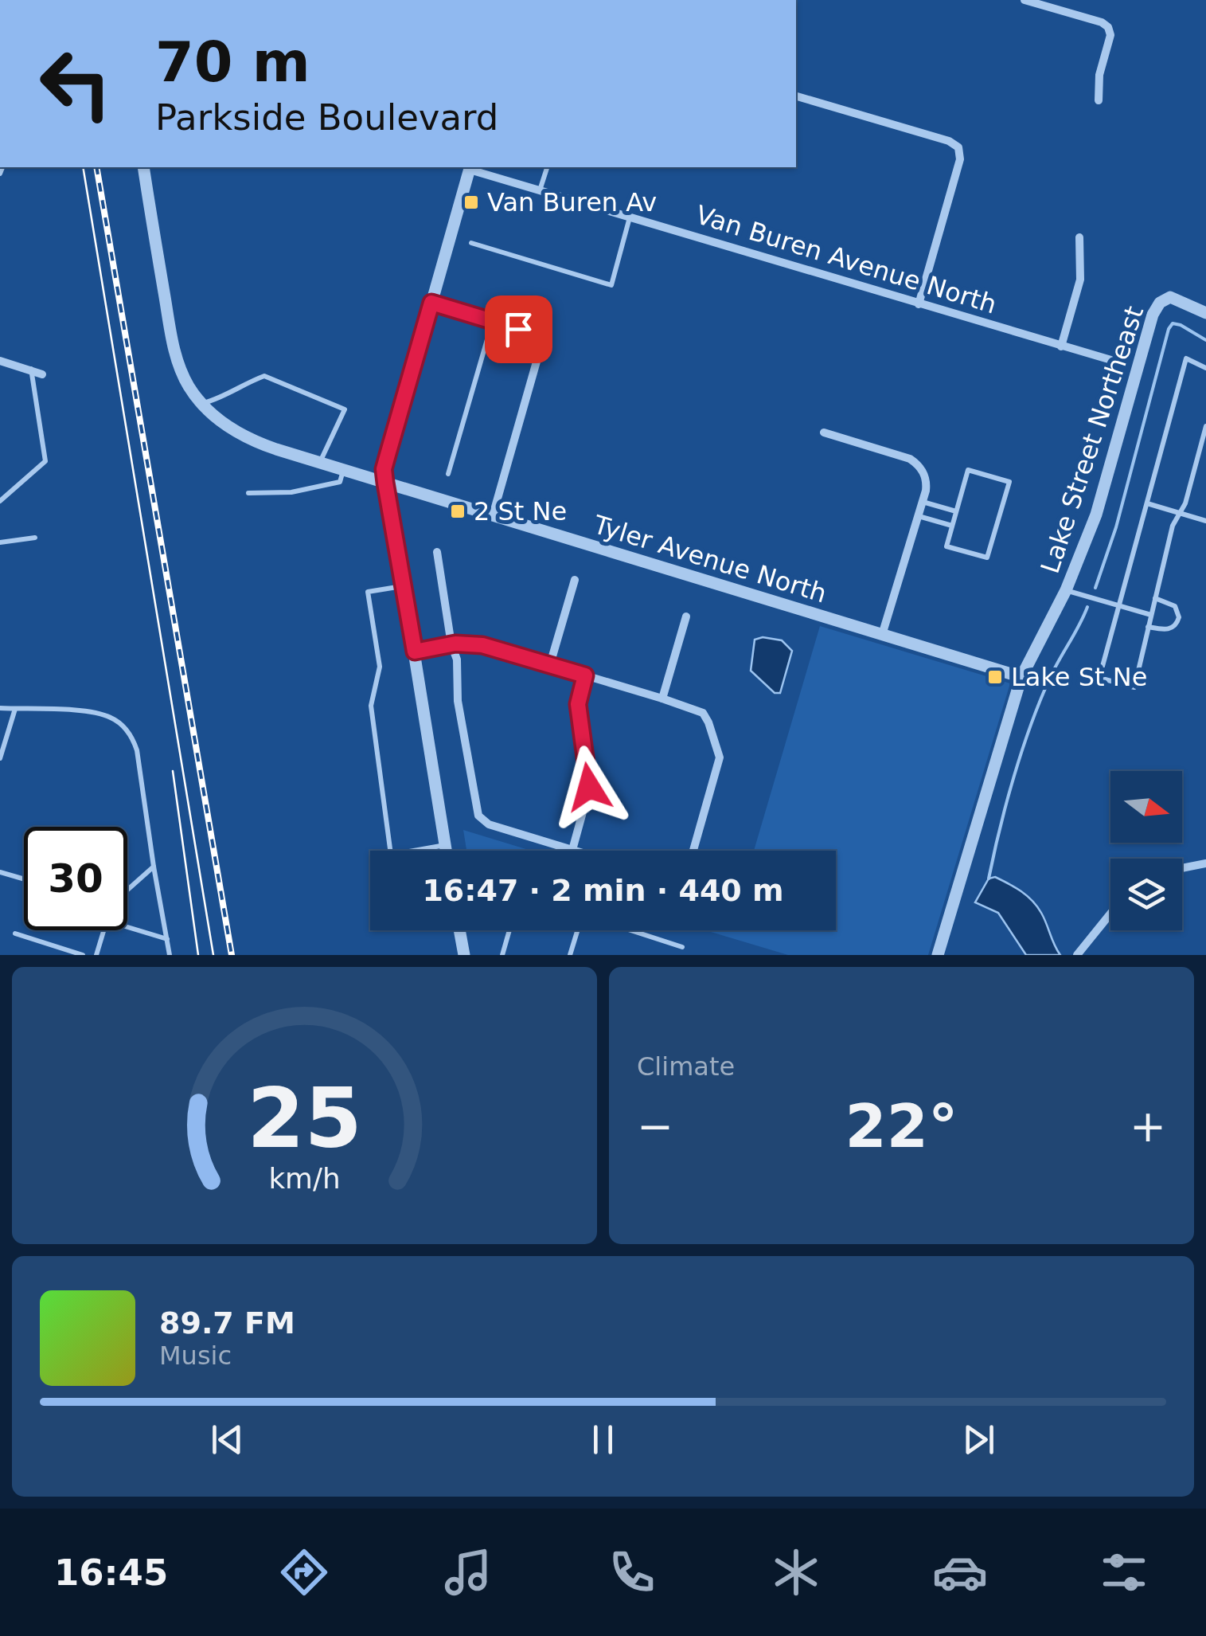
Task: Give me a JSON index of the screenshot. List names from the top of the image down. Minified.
{"streets":{"street":["Van Buren Avenue North","Lake Street Northeast","Tyler Avenue North"]},"crossings":[["Lake Street Northeast","Tyler Avenue North"]],"places":{"transit":["Van Buren Av","2 St Ne","Lake St Ne"]},"north":"right","page":{"turn":["70 m","Parkside Boulevard"],"limit":"30","trip":"16:47 · 2 min · 440 m","tile":"Climate","heat":["−","22°","+"],"song":["89.7 FM","Music"],"tabs":"16:45","gauge":["25","km/h"]}}
